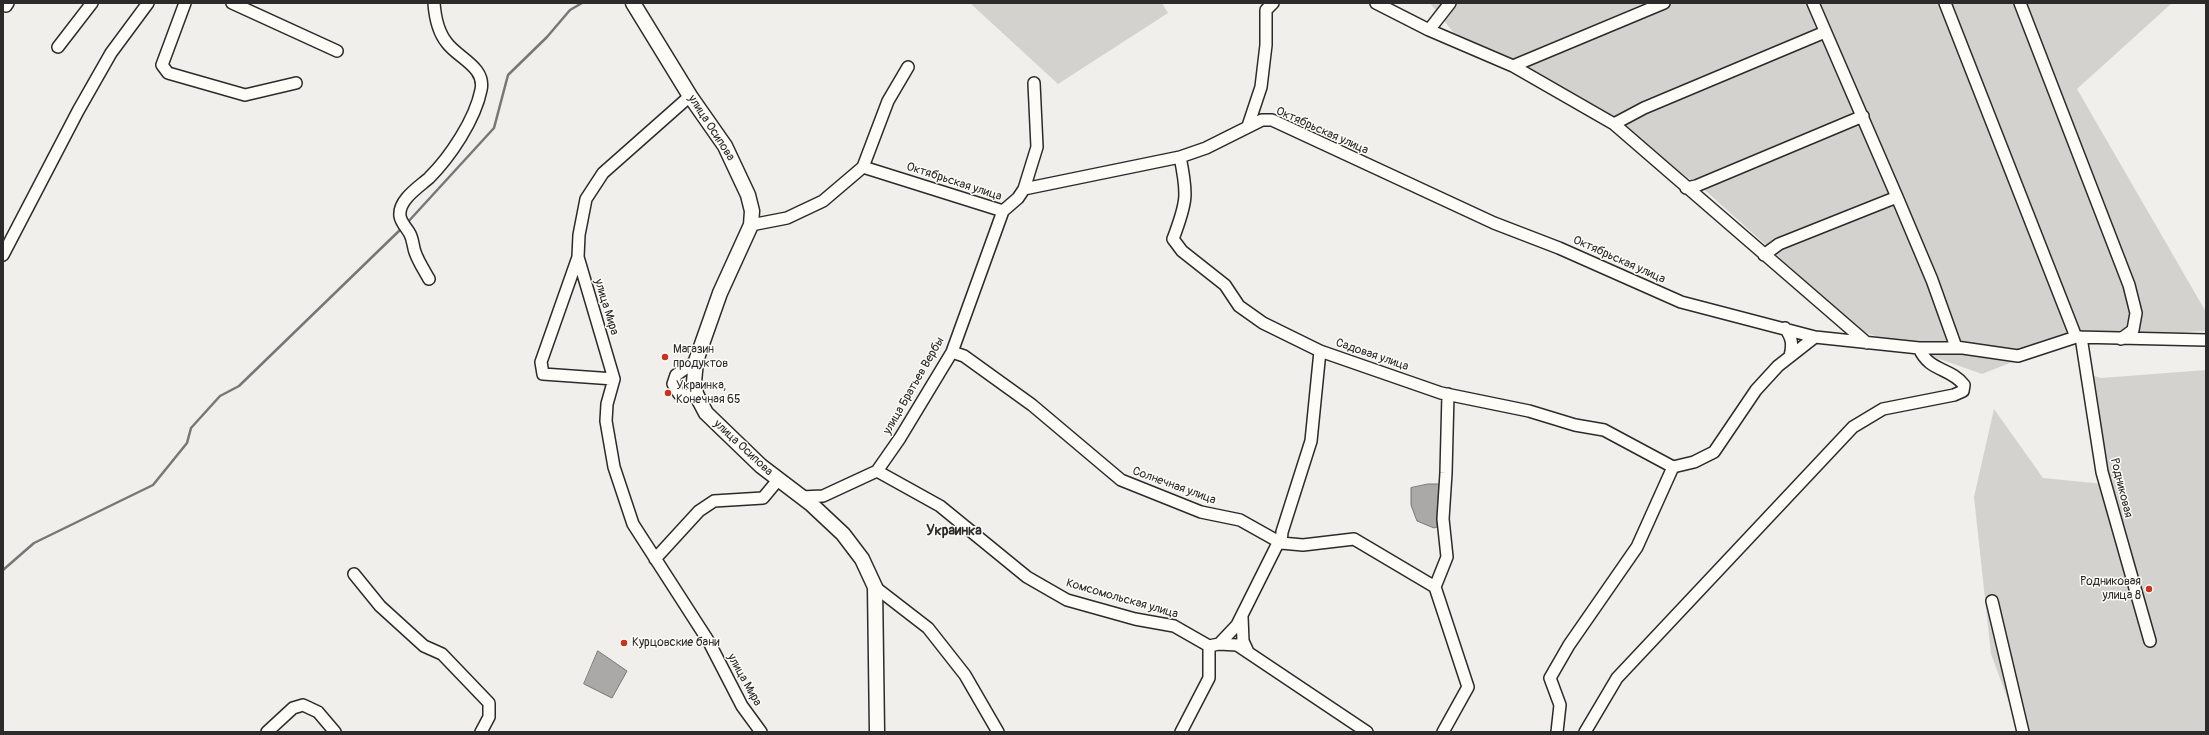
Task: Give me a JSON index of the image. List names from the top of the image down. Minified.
{"streets":{"main road":["улица Осипова"],"street":["Октябрьская улица","улица Мира","Садовая улица","улица Братьев Вербы","Солнечная улица","Родниковая","Комсомольская улица"]},"crossings":[["улица Осипова","улица Мира"],["Октябрьская улица","Садовая улица"],["Октябрьская улица","улица Братьев Вербы"],["Октябрьская улица","Родниковая"],["улица Братьев Вербы","Солнечная улица"],["улица Братьев Вербы","Комсомольская улица"]],"districts":["Украинка"],"places":["Магазин продуктов","Украинка, Конечная 65","Родниковая улица 8","Курцовские бани"]}
